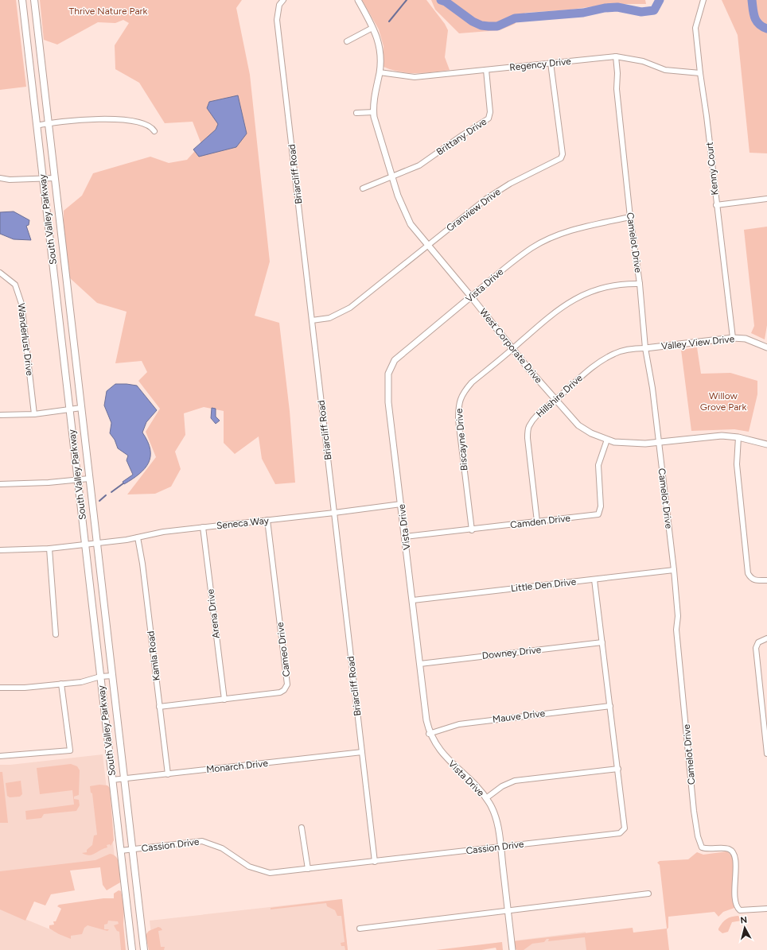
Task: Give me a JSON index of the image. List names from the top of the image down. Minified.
{"streets":{"main road":["South Valley Parkway"],"street":["Regency Drive","Brittany Drive","Kenny Court","Briarcliff Road","Granview Drive","Camelot Drive","Vista Drive","Wanderlust Drive","Valley View Drive","West Corporate Drive","Hillshire Drive","Biscayne Drive","Camden Drive","Seneca Way","Little Den Drive","Arena Drive","Cameo Drive","Downey Drive","Kamla Road","Mauve Drive","Monarch Drive","Cassion Drive"]},"crossings":[["Regency Drive","Brittany Drive"],["Regency Drive","Kenny Court"],["Regency Drive","Granview Drive"],["Regency Drive","Camelot Drive"],["Regency Drive","West Corporate Drive"],["Brittany Drive","West Corporate Drive"],["Kenny Court","Valley View Drive"],["Briarcliff Road","Granview Drive"],["Briarcliff Road","Seneca Way"],["Briarcliff Road","Monarch Drive"],["Briarcliff Road","Cassion Drive"],["Granview Drive","West Corporate Drive"],["South Valley Parkway","Seneca Way"],["South Valley Parkway","Monarch Drive"],["South Valley Parkway","Cassion Drive"],["Camelot Drive","Vista Drive"],["Camelot Drive","Valley View Drive"],["Camelot Drive","West Corporate Drive"],["Camelot Drive","Hillshire Drive"],["Camelot Drive","Biscayne Drive"],["Camelot Drive","Little Den Drive"],["Vista Drive","West Corporate Drive"],["Vista Drive","Camden Drive"],["Vista Drive","Seneca Way"],["Vista Drive","Little Den Drive"],["Vista Drive","Downey Drive"],["Vista Drive","Mauve Drive"],["Vista Drive","Cassion Drive"],["Valley View Drive","Hillshire Drive"],["West Corporate Drive","Hillshire Drive"],["West Corporate Drive","Biscayne Drive"],["West Corporate Drive","Camden Drive"],["Hillshire Drive","Camden Drive"],["Biscayne Drive","Camden Drive"],["Seneca Way","Arena Drive"],["Seneca Way","Cameo Drive"],["Seneca Way","Kamla Road"],["Little Den Drive","Cassion Drive"],["Arena Drive","Cameo Drive"],["Cameo Drive","Kamla Road"],["Downey Drive","Cassion Drive"],["Kamla Road","Monarch Drive"],["Mauve Drive","Cassion Drive"]],"parks":["Thrive Nature Park","Willow Grove Park"],"north":"top"}
